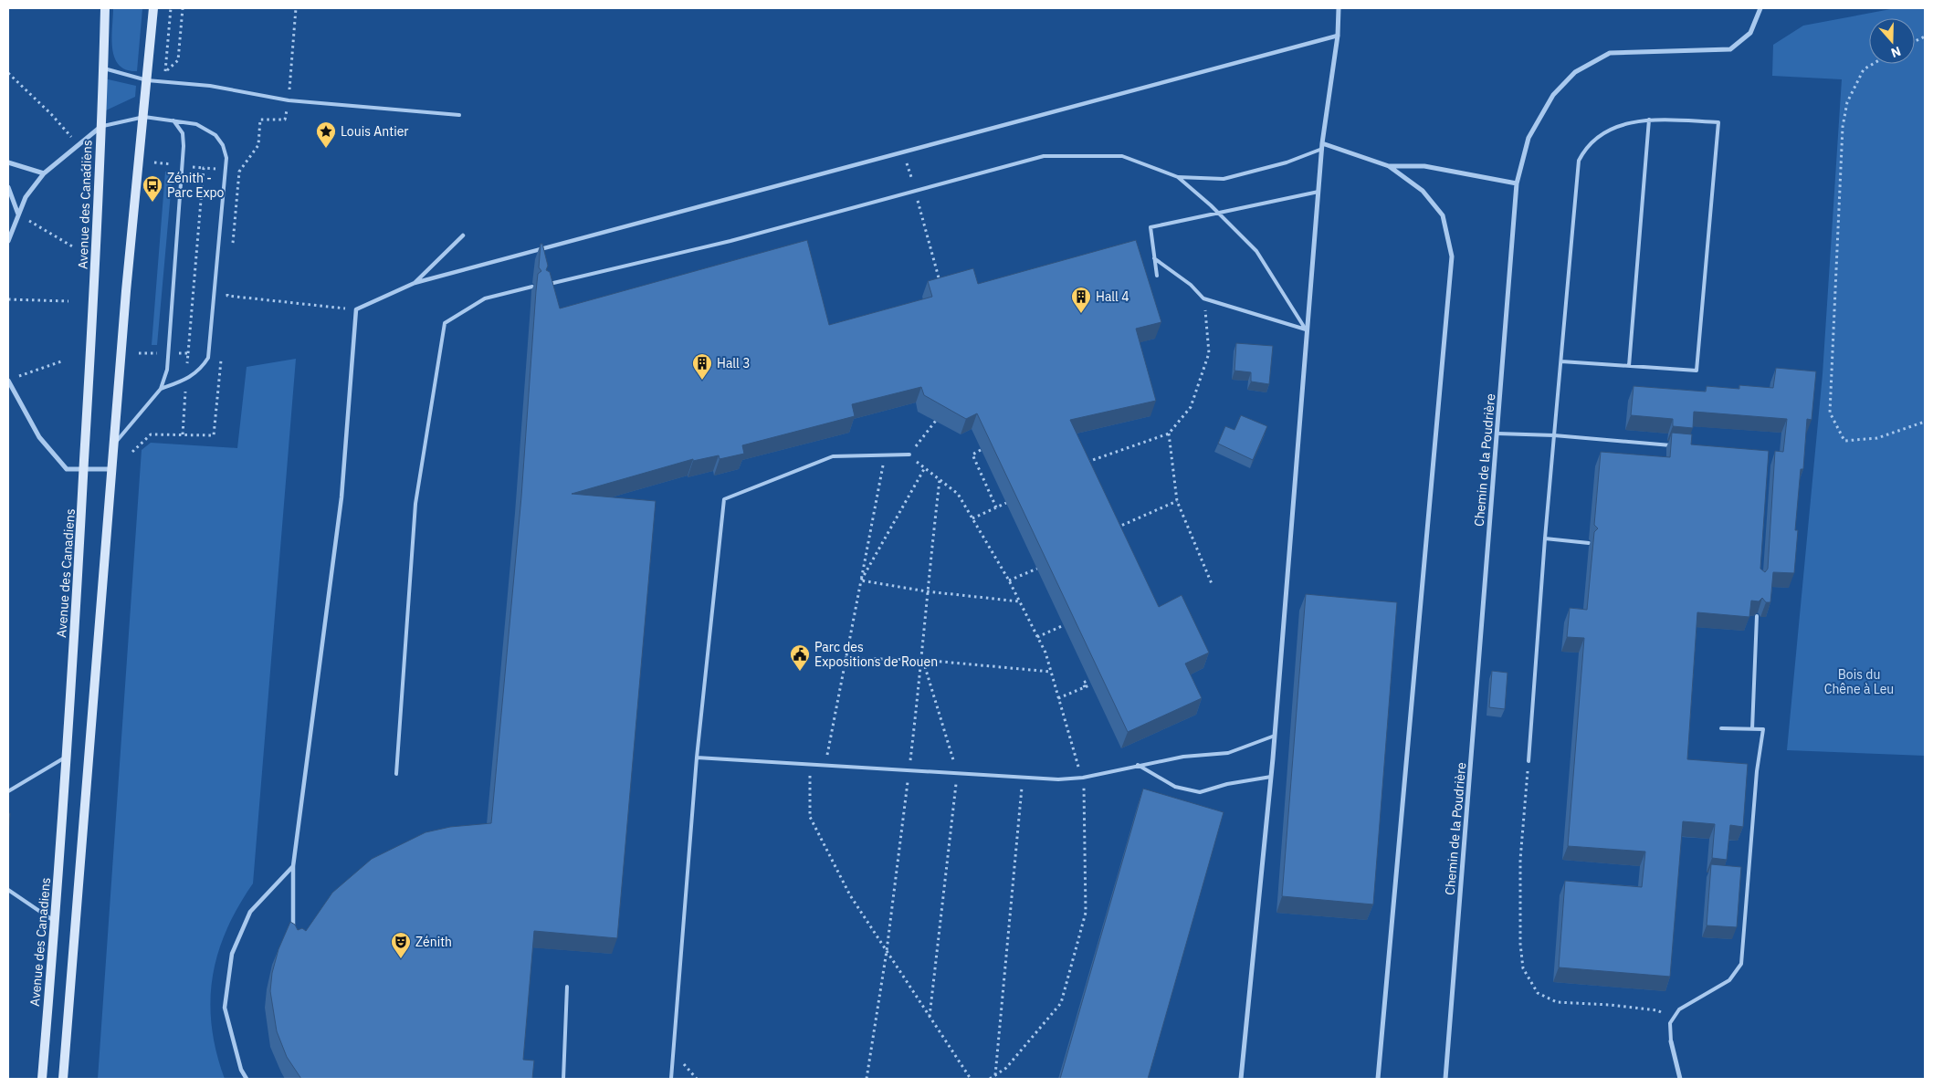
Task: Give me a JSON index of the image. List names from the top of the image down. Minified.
{"streets":{"main road":["Avenue des Canadiens"],"street":["Chemin de la Poudrière"]},"parks":["Bois du Chêne à Leu"],"places":{"place":["Louis Antier"],"bus stop":["Zénith - Parc Expo"],"building":["Hall 4","Hall 3"],"public building":["Parc des Expositions de Rouen"],"theatre":["Zénith"]},"north":"bottom"}
